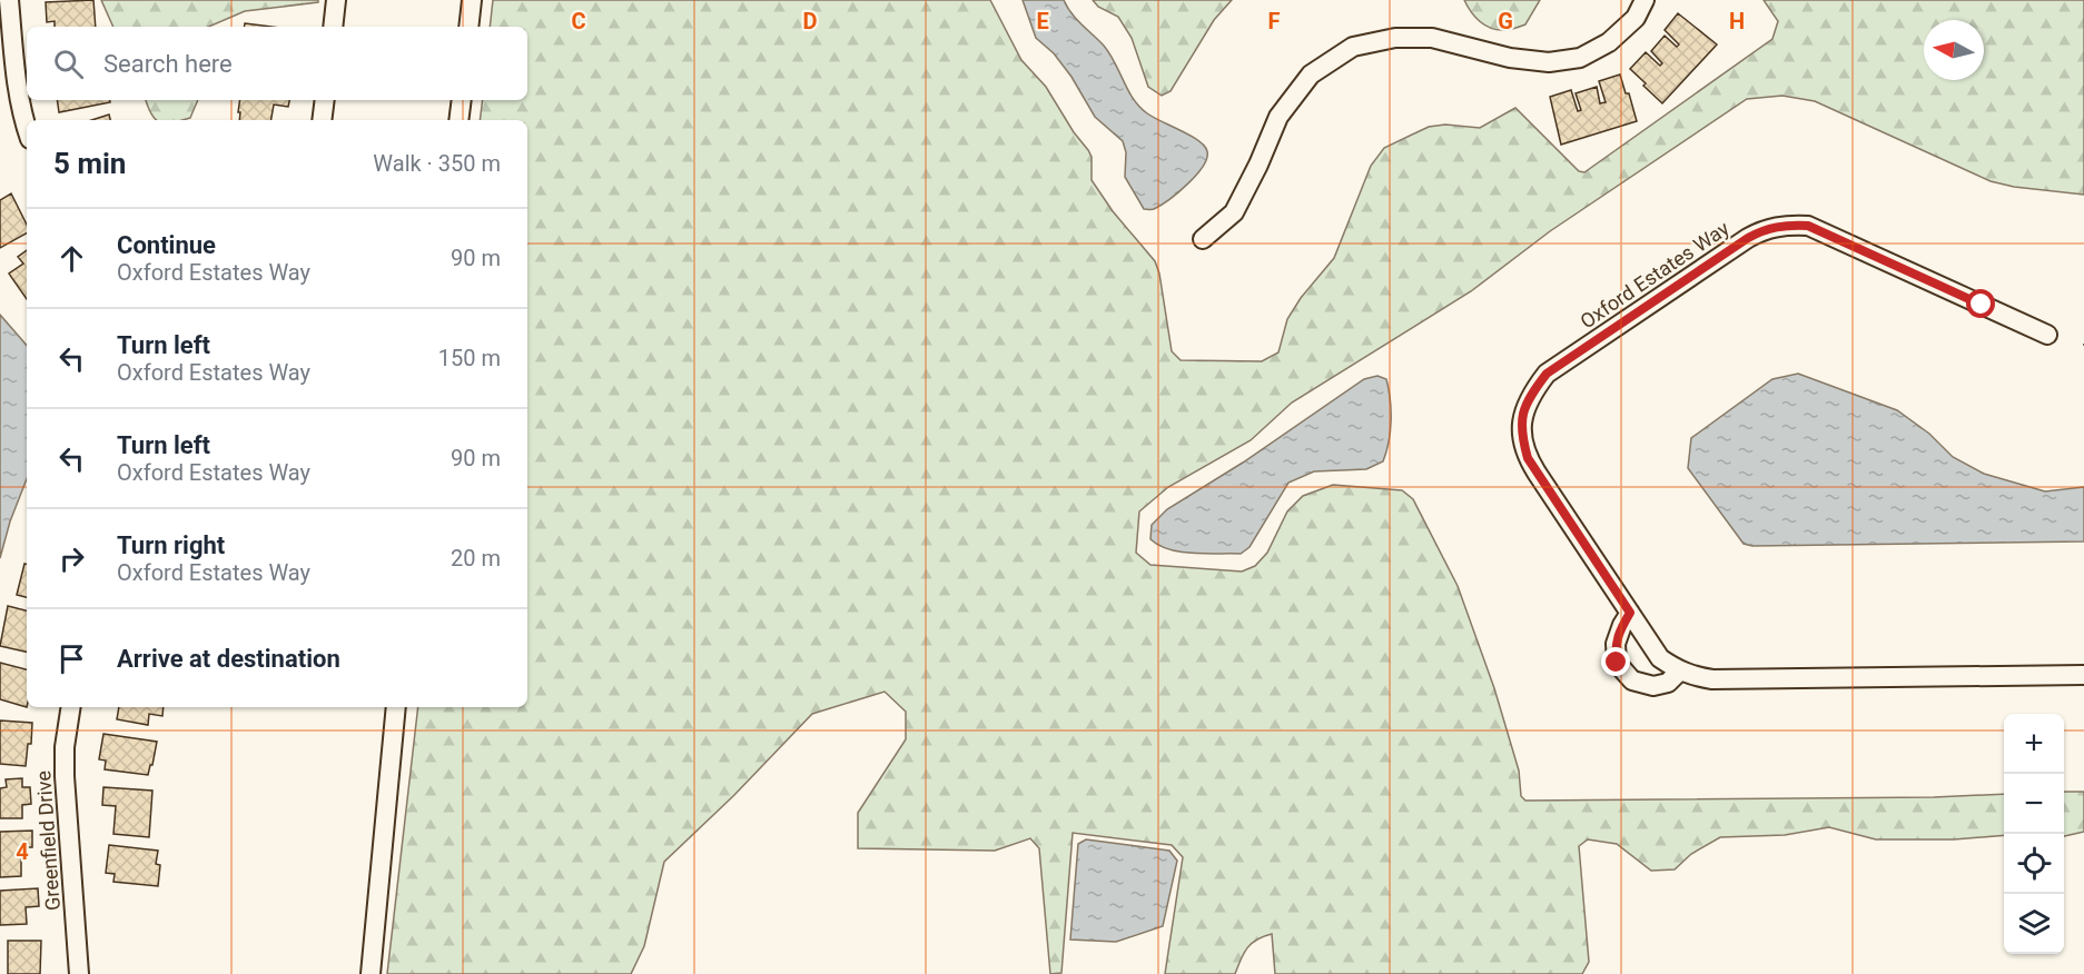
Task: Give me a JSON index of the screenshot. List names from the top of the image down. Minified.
{"streets":{"street":["Oxford Estates Way","Greenfield Drive"]},"north":"left","page":{"search":"Search here","heading":["5 min","Walk · 350 m"],"list":[["Continue","Oxford Estates Way","90 m"],["Turn left","Oxford Estates Way","150 m"],["Turn left","Oxford Estates Way","90 m"],["Turn right","Oxford Estates Way","20 m"],"Arrive at destination"],"map_buttons":["+","−"]},"grid":{"columns":["C","D","E","F","G","H"],"rows":["4"]}}
